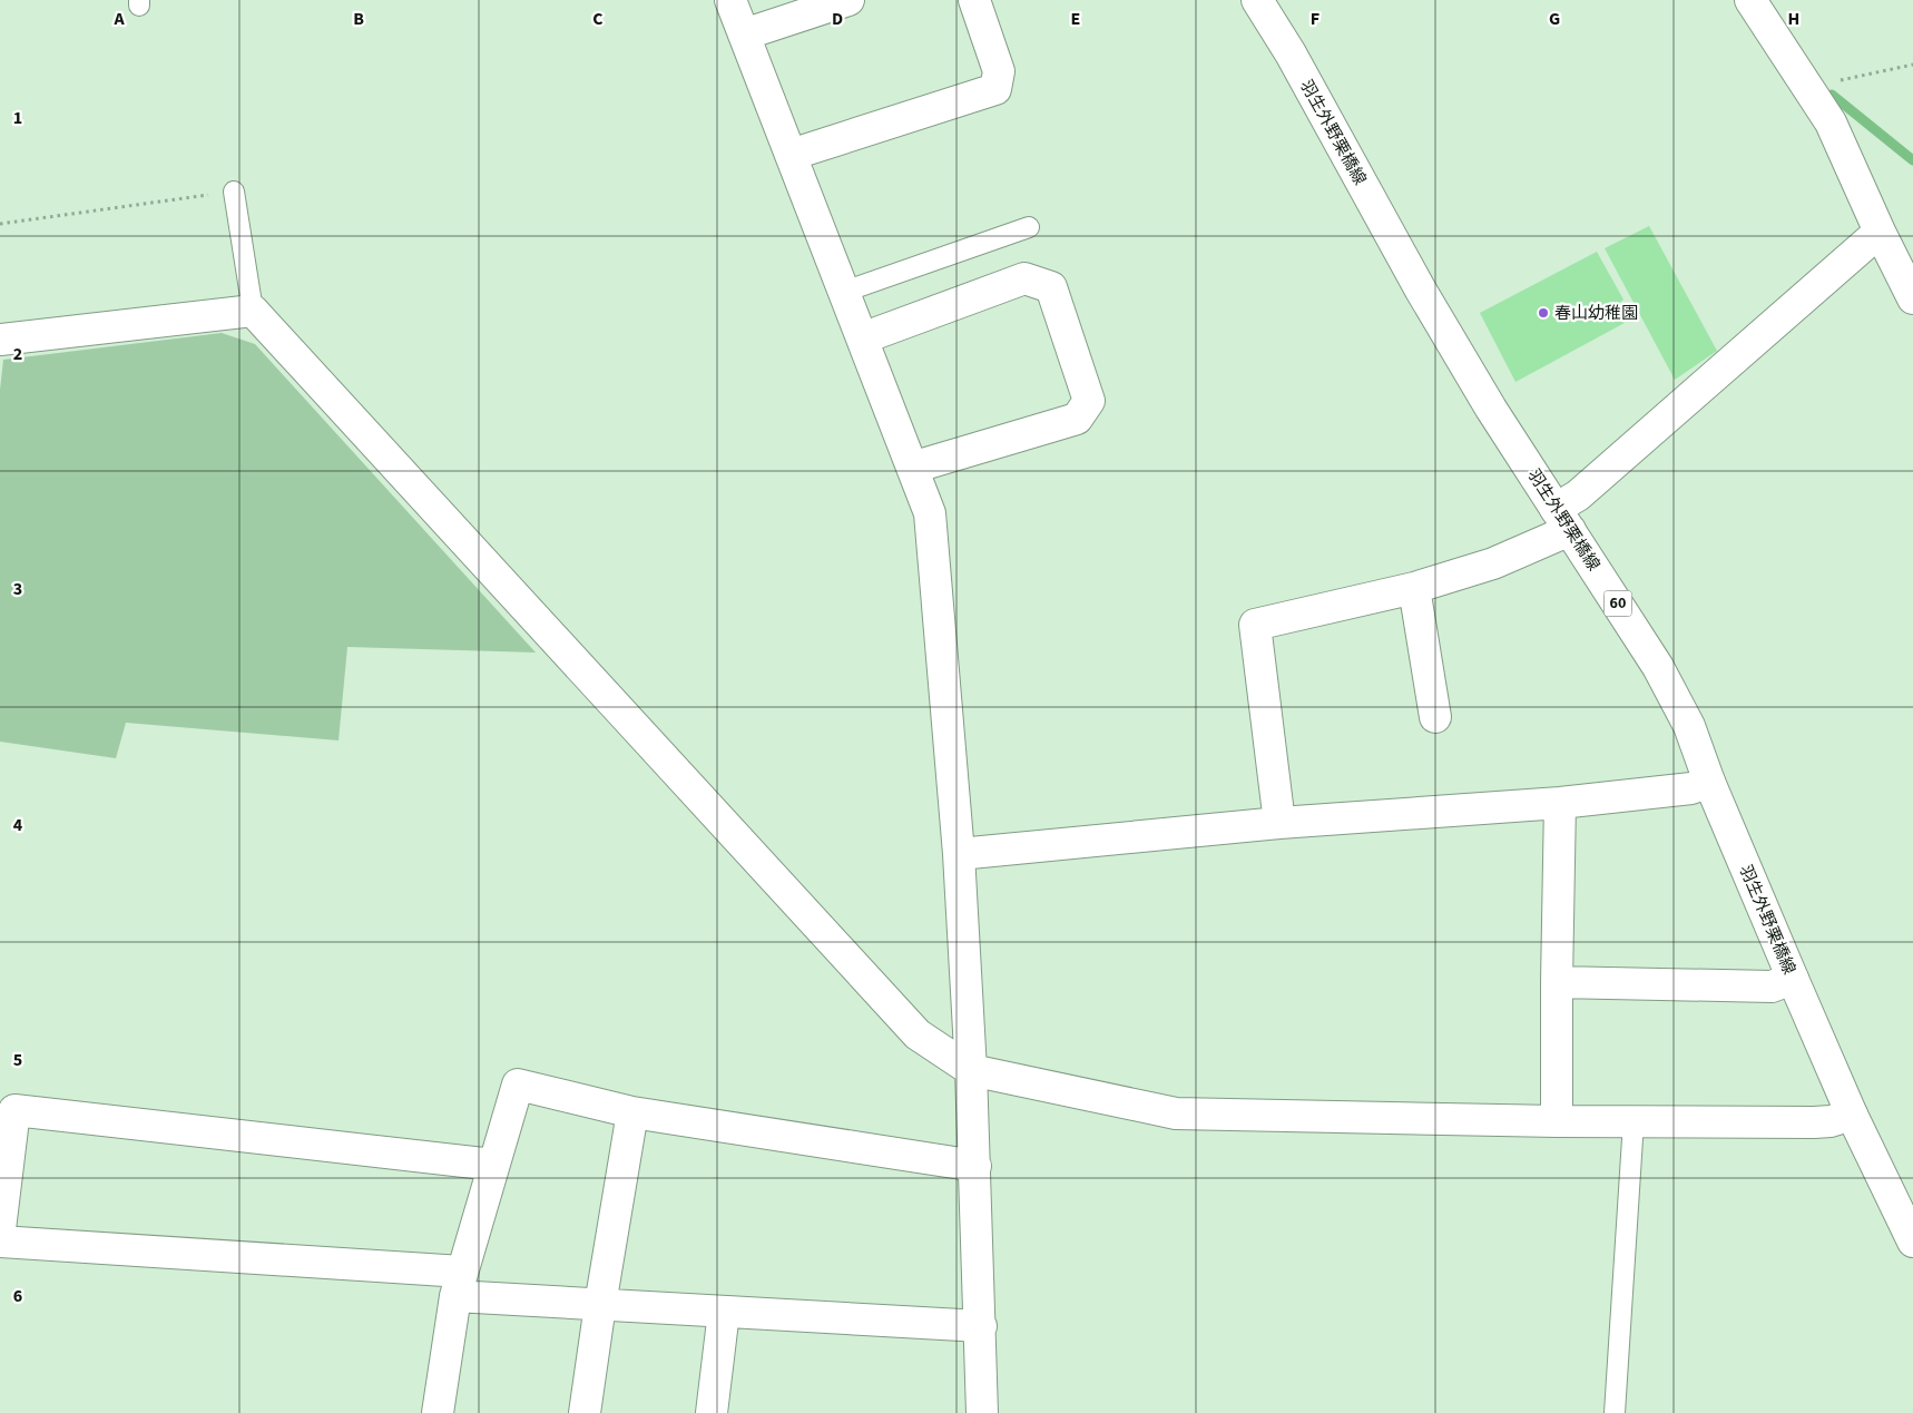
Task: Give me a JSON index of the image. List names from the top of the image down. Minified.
{"streets":{"street":["羽生外野栗橋線","60"]},"places":["春山幼稚園"],"grid":{"columns":["A","B","C","D","E","F","G","H"],"rows":["1","2","3","4","5","6"]}}
